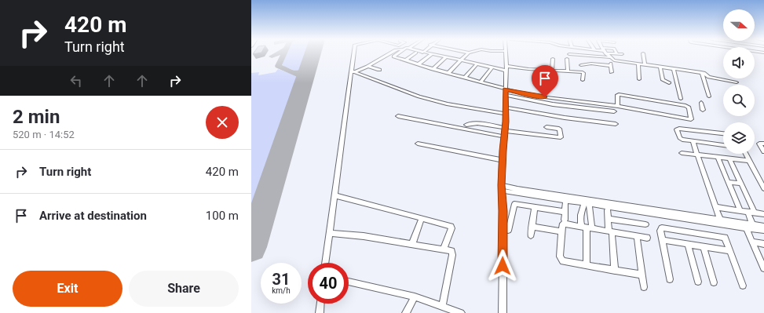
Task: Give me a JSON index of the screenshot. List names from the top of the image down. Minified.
{"north":"right","page":{"turn":["420 m","Turn right"],"heading":["2 min","520 m · 14:52"],"list":[{"name":"Turn right","value":"420 m"},{"name":"Arrive at destination","value":"100 m"}],"speed":"31 km/h","limit":"40","buttons":["Exit","Share"]}}
